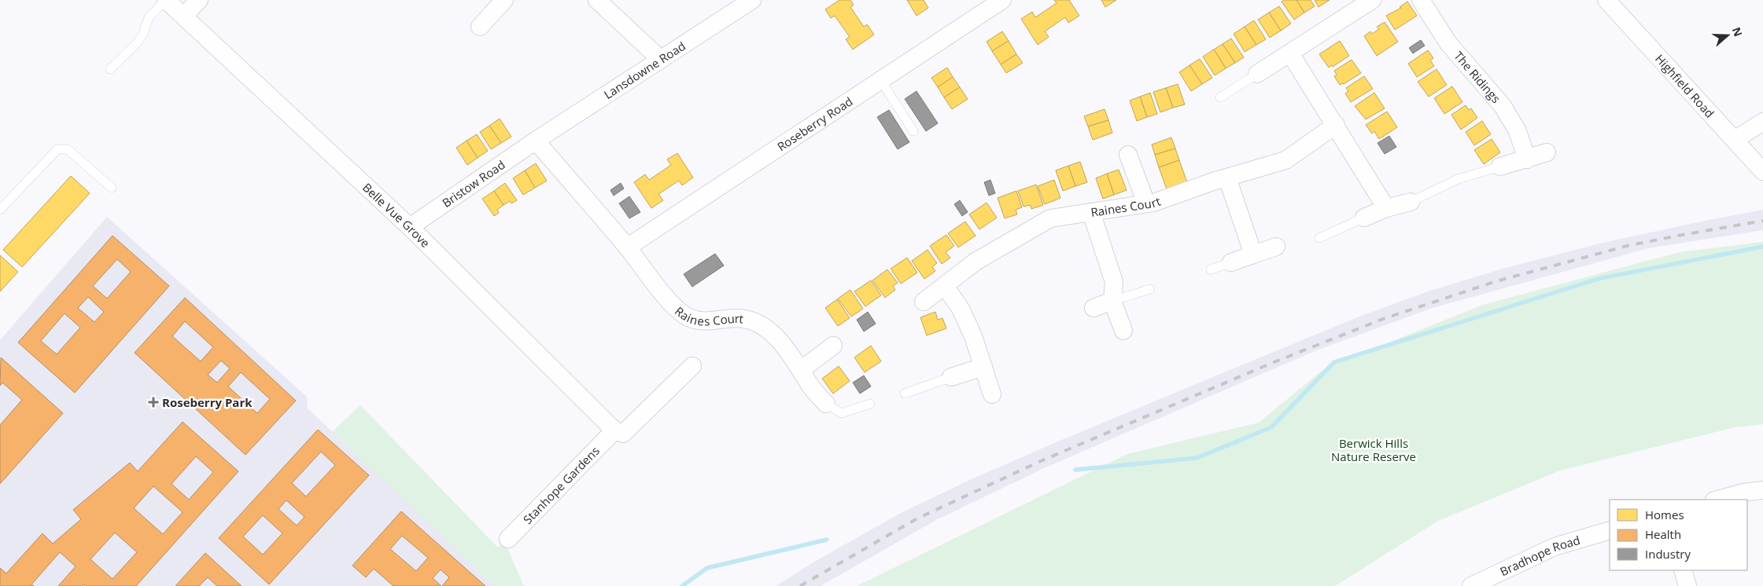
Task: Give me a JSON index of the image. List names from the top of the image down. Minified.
{"streets":{"street":["Lansdowne Road","The Ridings","Highfield Road","Roseberry Road","Bristow Road","Raines Court","Belle Vue Grove","Stanhope Gardens","Bradhope Road"]},"crossings":[["Lansdowne Road","Bristow Road"],["Lansdowne Road","Raines Court"],["Roseberry Road","Raines Court"],["Bristow Road","Raines Court"],["Bristow Road","Belle Vue Grove"],["Belle Vue Grove","Stanhope Gardens"]],"parks":["Berwick Hills Nature Reserve"],"places":{"health":["Roseberry Park"]},"legend":["Homes","Health","Industry"],"north":"right"}
